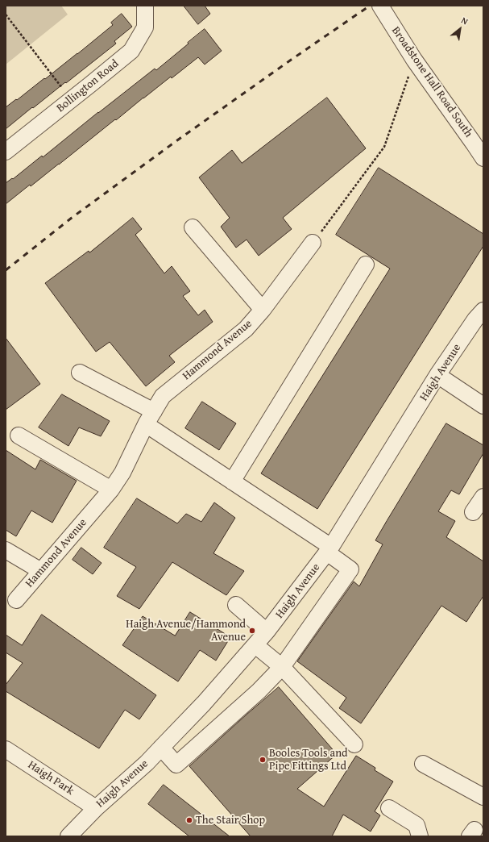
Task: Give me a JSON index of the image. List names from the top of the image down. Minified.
{"streets":{"street":["Broadstone Hall Road South","Bollington Road","Hammond Avenue","Haigh Avenue","Haigh Park"]},"crossings":[["Haigh Avenue","Haigh Park"]],"places":["Haigh Avenue/Hammond Avenue","Booles Tools and Pipe Fittings Ltd","The Stair Shop"],"north":"top right"}
